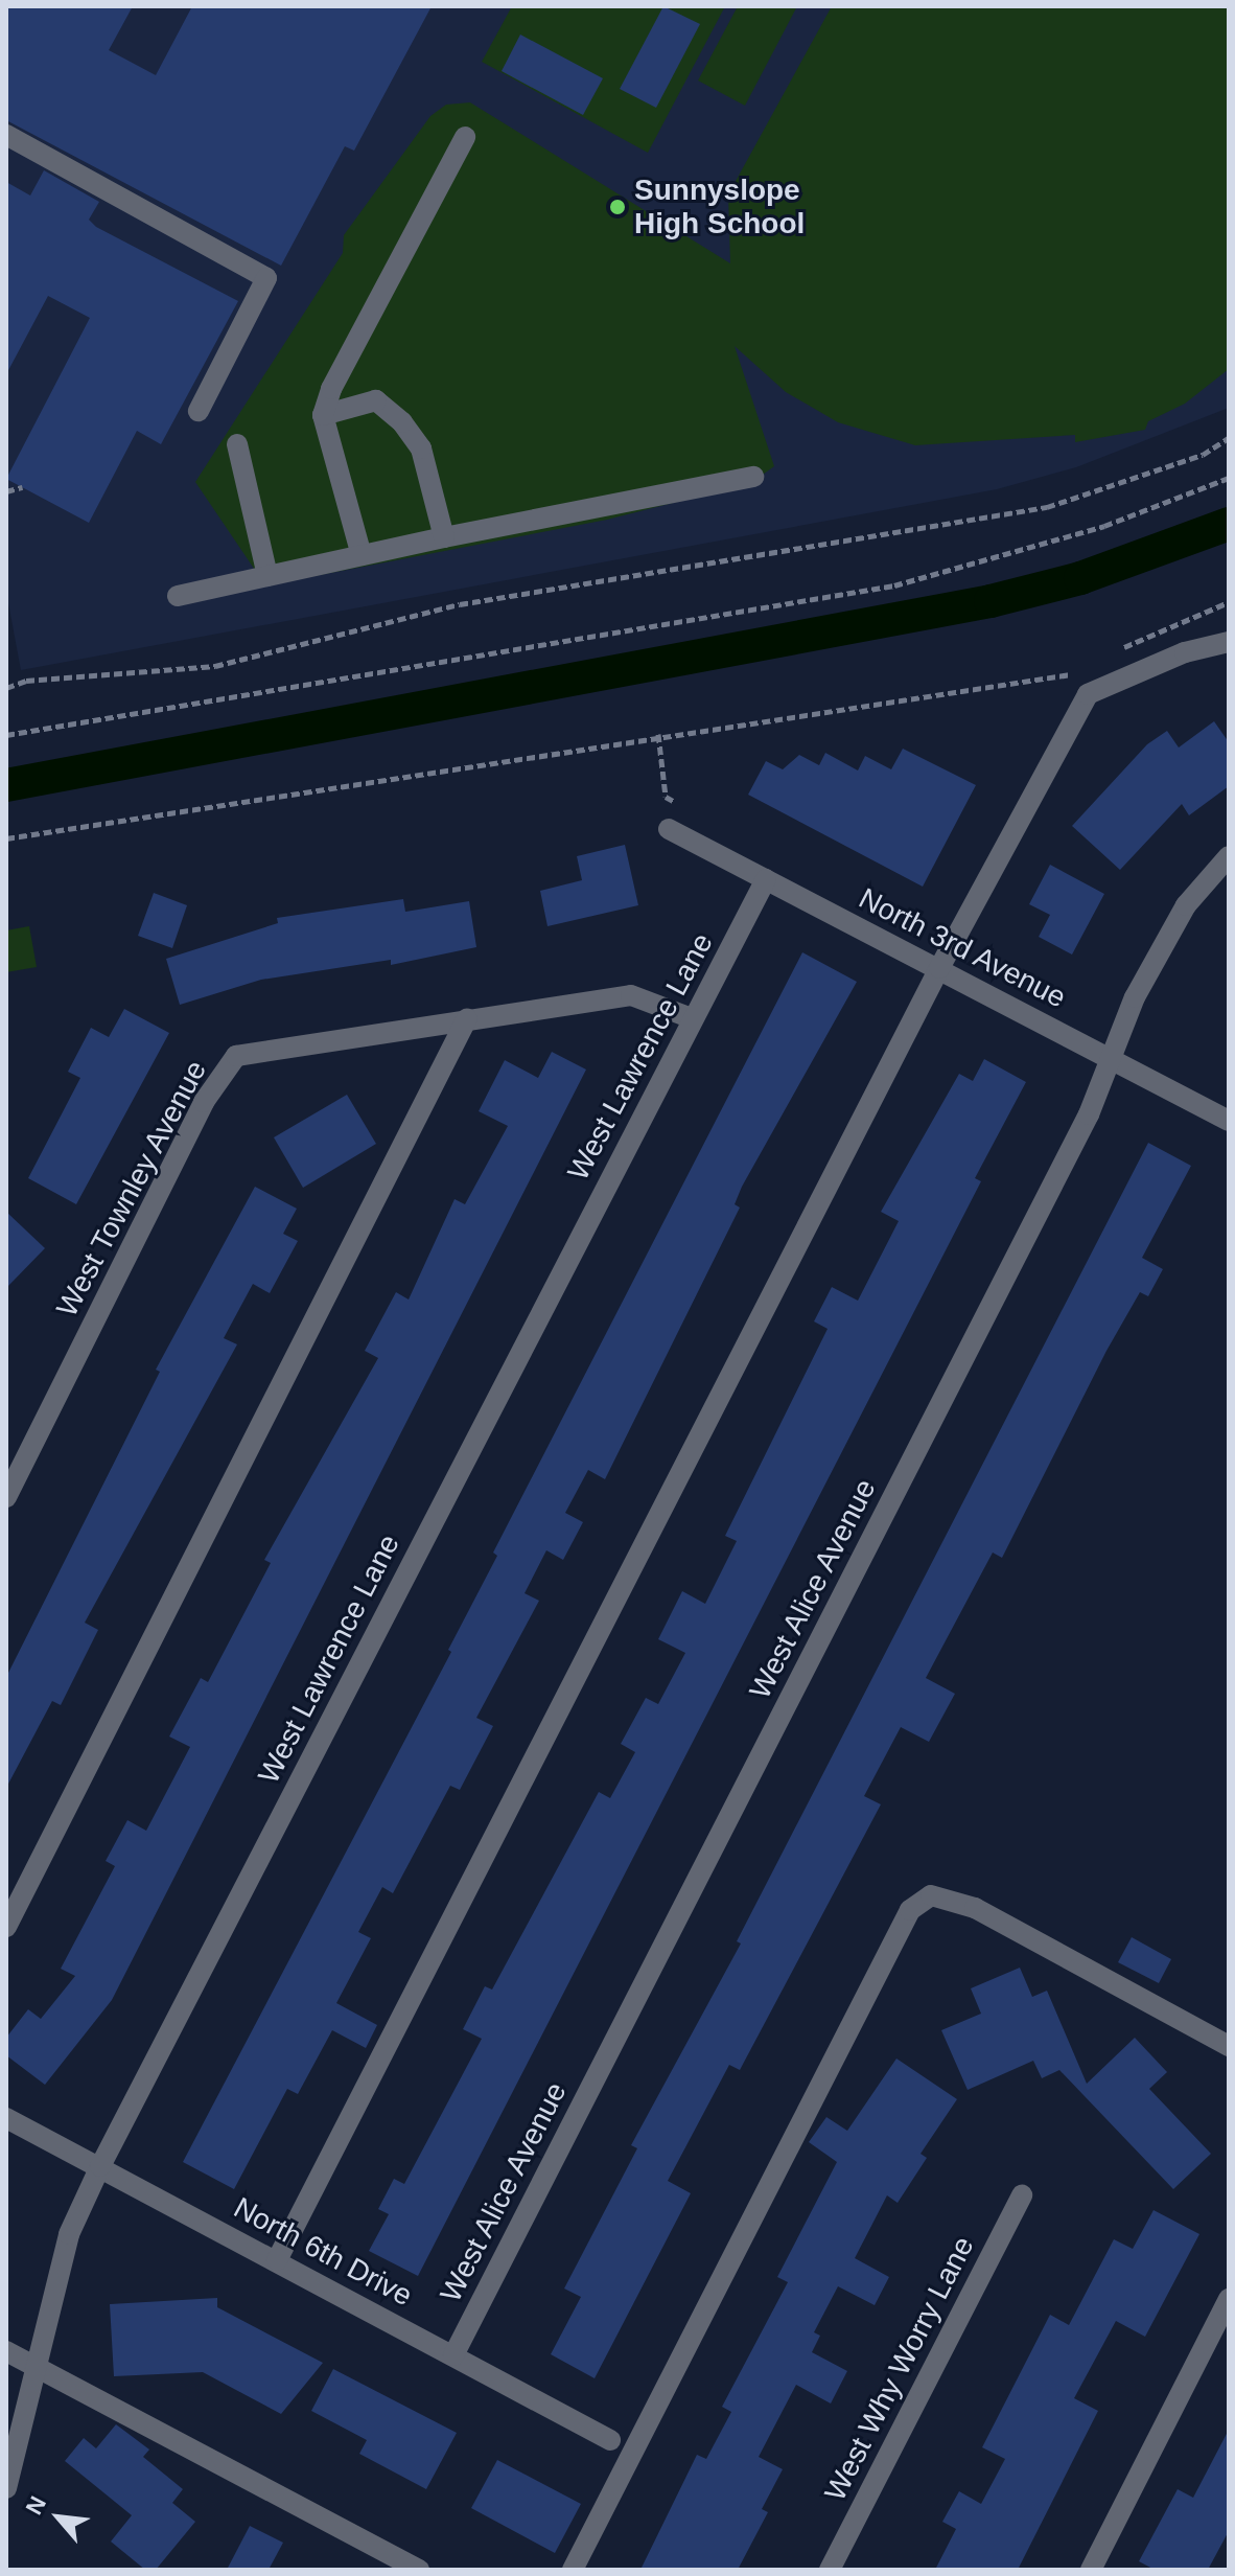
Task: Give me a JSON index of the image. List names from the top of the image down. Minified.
{"streets":{"street":["North 3rd Avenue","West Lawrence Lane","West Townley Avenue","West Alice Avenue","North 6th Drive","West Why Worry Lane"]},"crossings":[["North 3rd Avenue","West Lawrence Lane"],["North 3rd Avenue","West Alice Avenue"],["West Lawrence Lane","West Townley Avenue"],["West Lawrence Lane","North 6th Drive"],["West Alice Avenue","North 6th Drive"]],"places":["Sunnyslope High School"],"north":"top left"}
